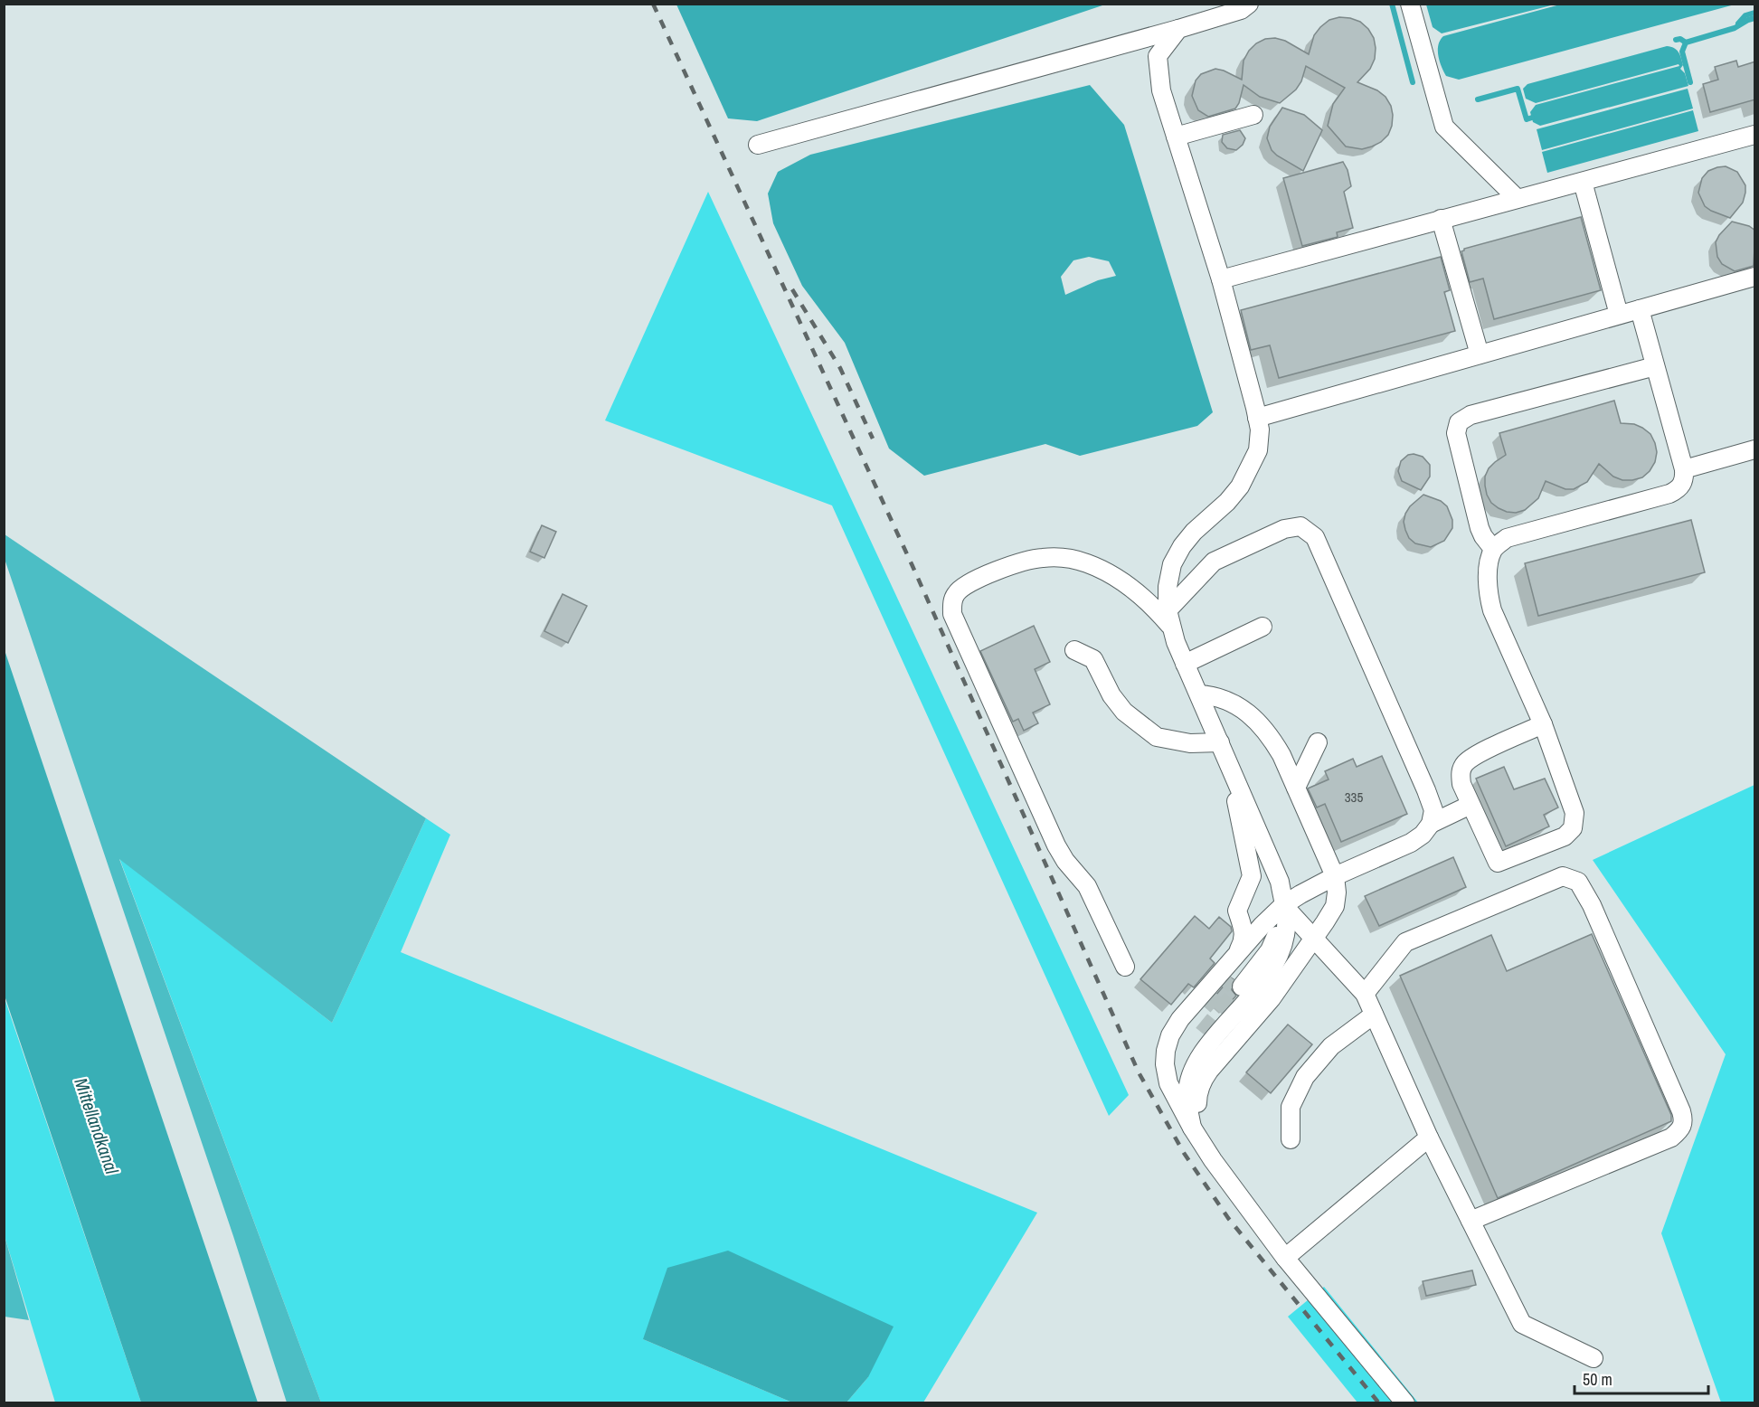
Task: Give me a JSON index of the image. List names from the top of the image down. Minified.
{"water":["Mittellandkanal"],"house_numbers":["335"],"scale_bar":"50 m"}
